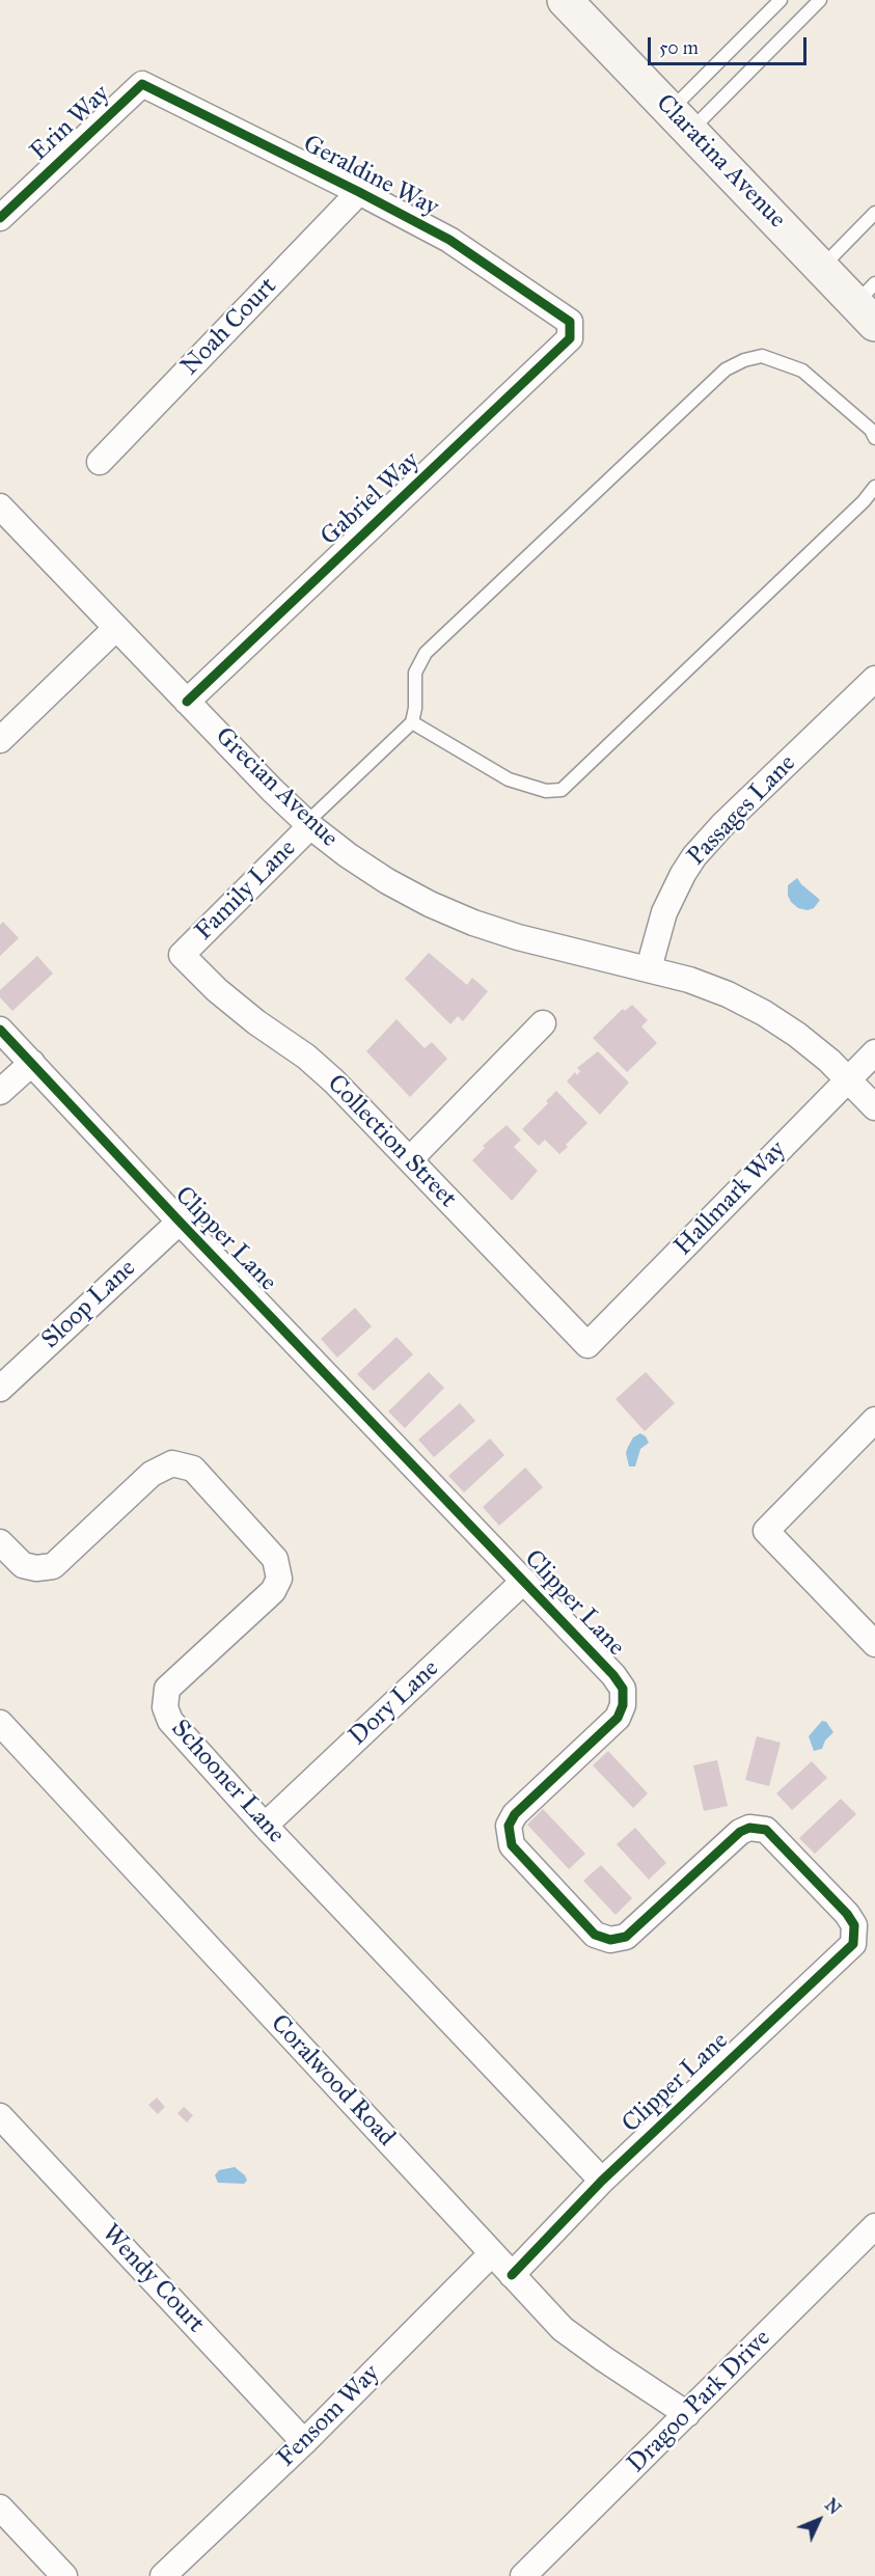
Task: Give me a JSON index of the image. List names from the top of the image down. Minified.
{"streets":{"main road":["Claratina Avenue"],"street":["Erin Way","Geraldine Way","Noah Court","Gabriel Way","Grecian Avenue","Passages Lane","Family Lane","Collection Street","Hallmark Way","Clipper Lane","Sloop Lane","Dory Lane","Schooner Lane","Coralwood Road","Wendy Court","Dragoo Park Drive","Fensom Way"]},"crossings":[["Erin Way","Geraldine Way"],["Geraldine Way","Noah Court"],["Geraldine Way","Gabriel Way"],["Gabriel Way","Grecian Avenue"],["Grecian Avenue","Passages Lane"],["Grecian Avenue","Family Lane"],["Grecian Avenue","Hallmark Way"],["Family Lane","Collection Street"],["Collection Street","Hallmark Way"],["Clipper Lane","Sloop Lane"],["Clipper Lane","Dory Lane"],["Clipper Lane","Schooner Lane"],["Clipper Lane","Coralwood Road"],["Dory Lane","Schooner Lane"],["Coralwood Road","Dragoo Park Drive"],["Coralwood Road","Fensom Way"],["Wendy Court","Fensom Way"]],"scale_bar":"50 m","north":"top right"}
